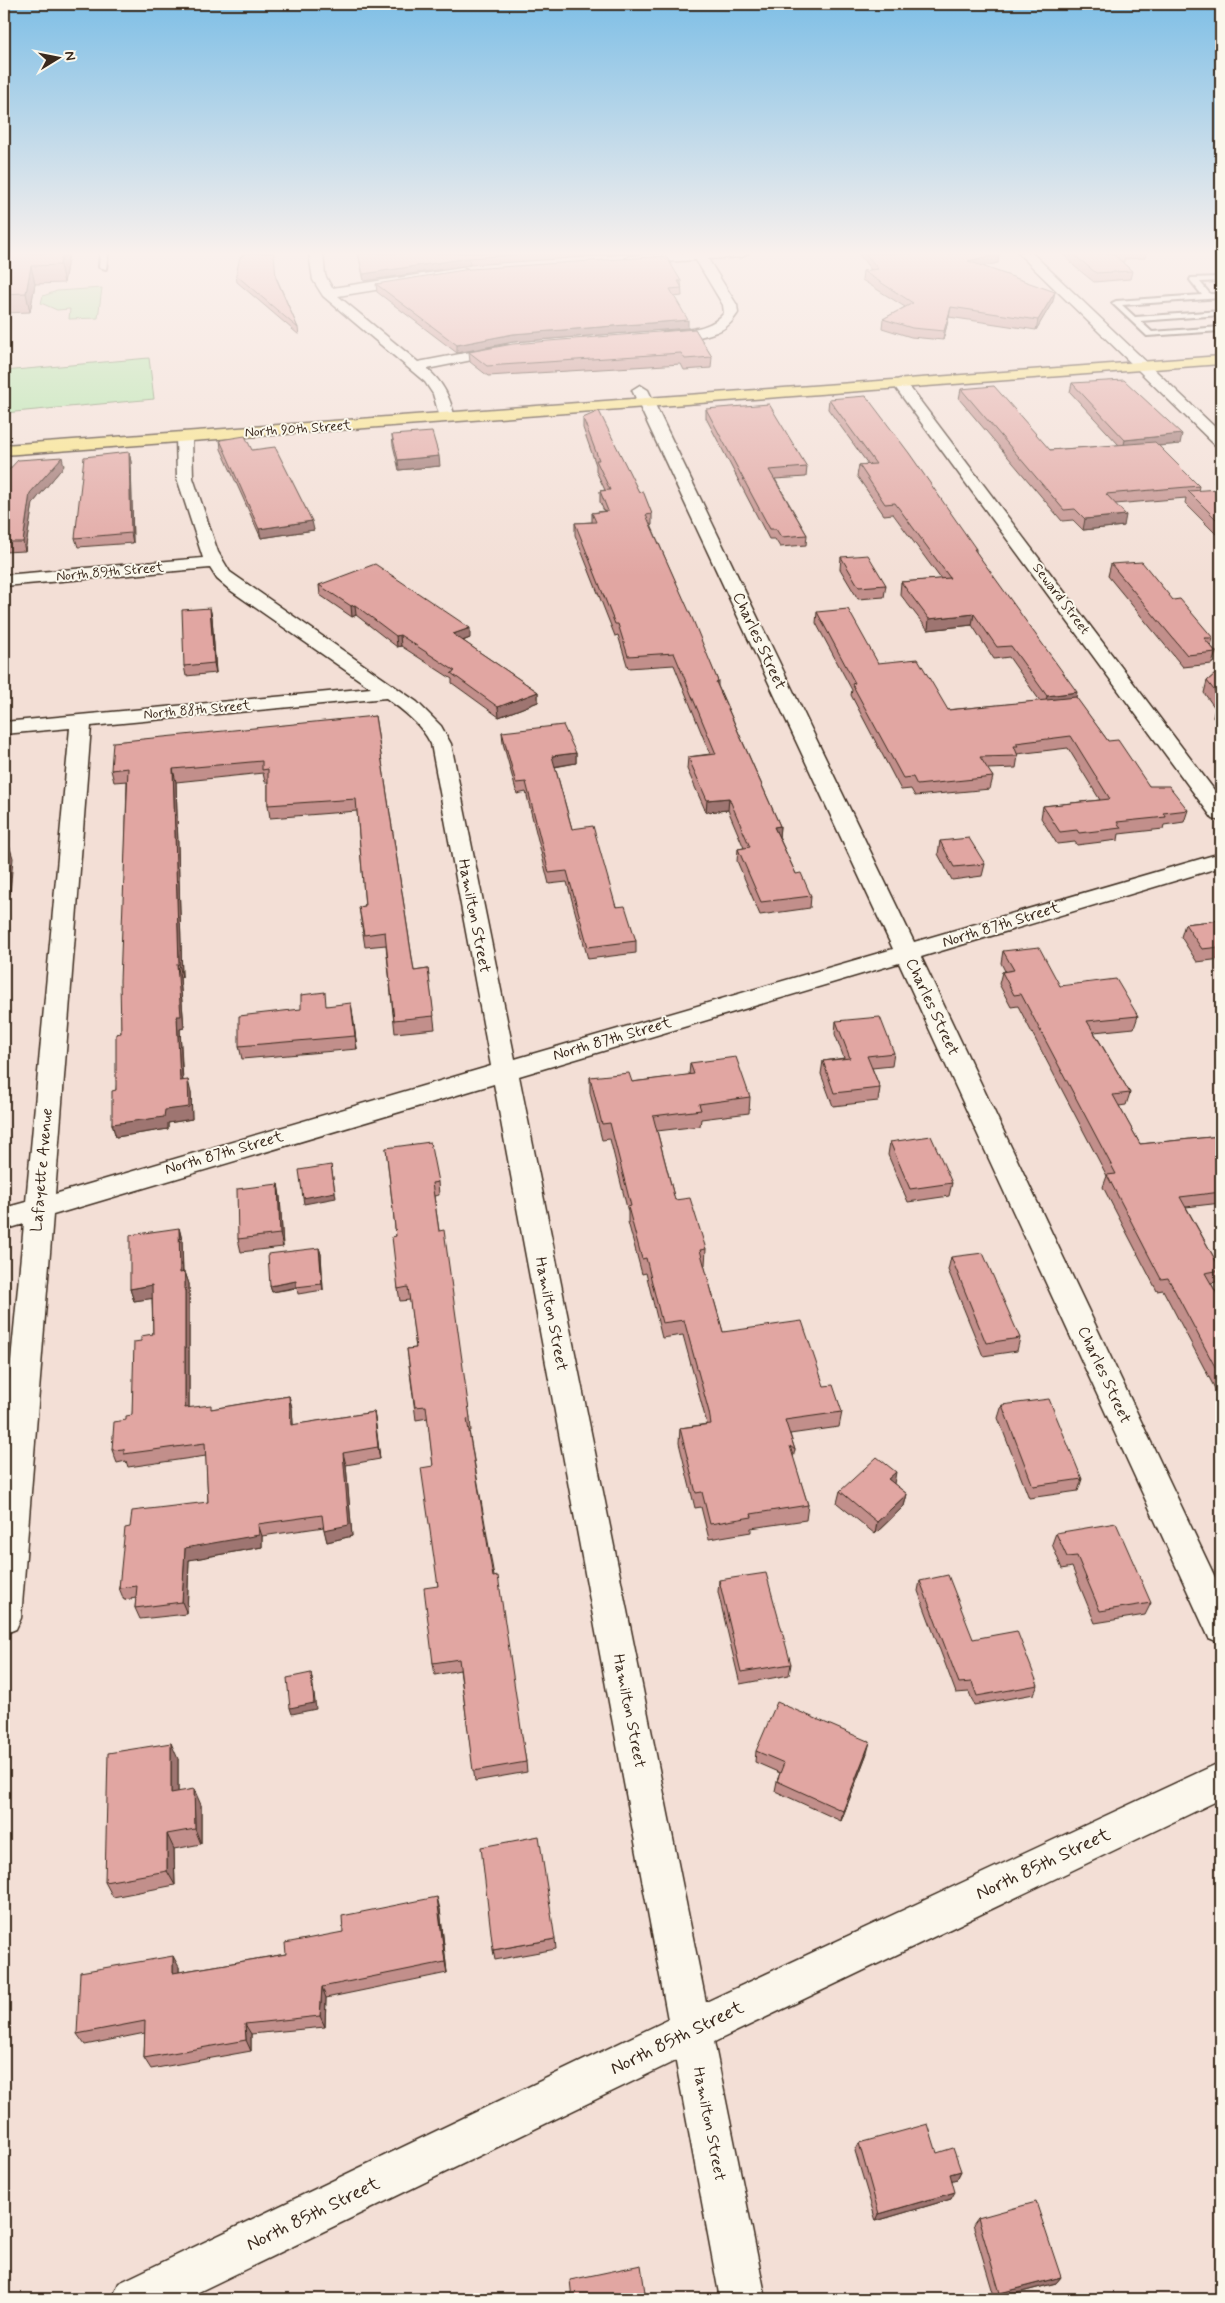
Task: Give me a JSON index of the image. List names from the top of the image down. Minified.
{"streets":{"main road":["North 90th Street"],"street":["North 89th Street","Seward Street","Charles Street","North 88th Street","Hamilton Street","North 87th Street","Lafayette Avenue","North 85th Street"]},"crossings":[["North 90th Street","Seward Street"],["North 90th Street","Charles Street"],["North 90th Street","Hamilton Street"],["North 89th Street","Hamilton Street"],["Charles Street","North 87th Street"],["North 88th Street","Hamilton Street"],["North 88th Street","Lafayette Avenue"],["Hamilton Street","North 87th Street"],["Hamilton Street","North 85th Street"],["North 87th Street","Lafayette Avenue"]],"north":"right"}
